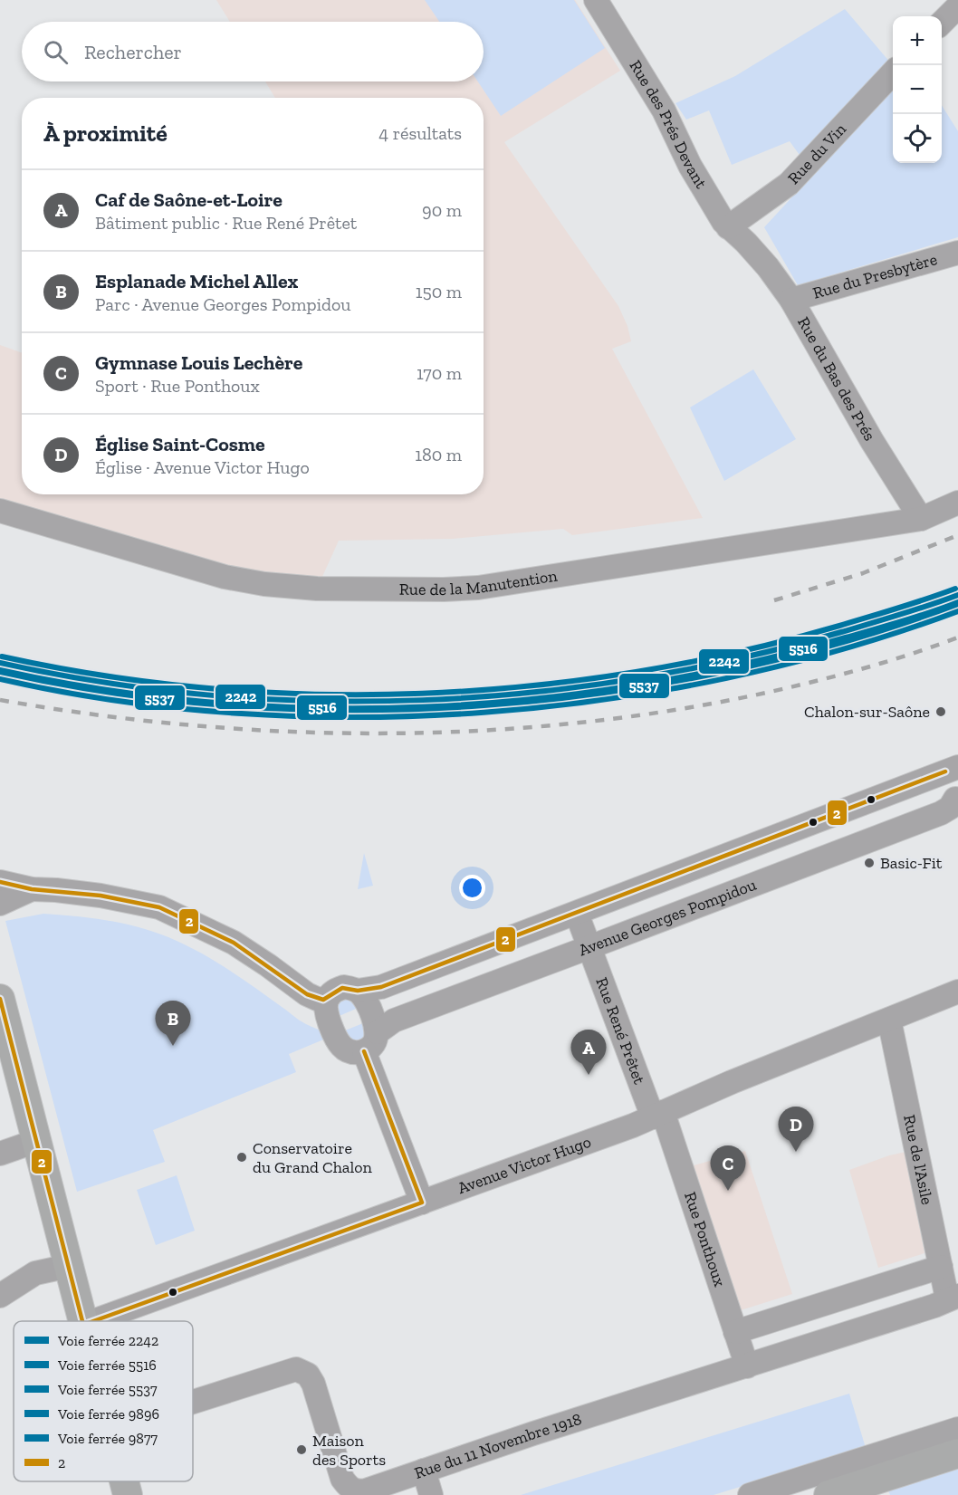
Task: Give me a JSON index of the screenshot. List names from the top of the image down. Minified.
{"streets":{"street":["Rue des Prés Devant","Rue du Vin","Rue du Presbytère","Rue du Bas des Prés","Rue de la Manutention","Avenue Georges Pompidou","Rue René Prêtet","Rue de l'Asile","Avenue Victor Hugo","Rue Ponthoux","Rue du 11 Novembre 1918"]},"crossings":[["Rue des Prés Devant","Rue du Vin"],["Rue des Prés Devant","Rue du Bas des Prés"],["Rue du Presbytère","Rue du Bas des Prés"],["Rue du Bas des Prés","Rue de la Manutention"],["Avenue Georges Pompidou","Rue René Prêtet"],["Rue René Prêtet","Avenue Victor Hugo"],["Rue René Prêtet","Rue Ponthoux"],["Rue de l'Asile","Avenue Victor Hugo"],["Rue de l'Asile","Rue du 11 Novembre 1918"],["Avenue Victor Hugo","Rue Ponthoux"],["Rue Ponthoux","Rue du 11 Novembre 1918"]],"places":["Chalon-sur-Saône","Basic-Fit","Conservatoire du Grand Chalon","Maison des Sports"],"lines":["rail line 9896","rail line 2242","rail line 5516","rail line 5537","rail line 9877","transit line 2"],"legend":["Voie ferrée 2242","Voie ferrée 5516","Voie ferrée 5537","Voie ferrée 9896","Voie ferrée 9877","2"],"page":{"map_buttons":["+","−"],"search":"Rechercher","heading":["À proximité","4 résultats"],"list":[{"mark":"A","name":"Caf de Saône-et-Loire","note":"Bâtiment public · Rue René Prêtet","value":"90 m"},{"mark":"B","name":"Esplanade Michel Allex","note":"Parc · Avenue Georges Pompidou","value":"150 m"},{"mark":"C","name":"Gymnase Louis Lechère","note":"Sport · Rue Ponthoux","value":"170 m"},{"mark":"D","name":"Église Saint-Cosme","note":"Église · Avenue Victor Hugo","value":"180 m"}],"pins":["B","A","D","C"]}}
